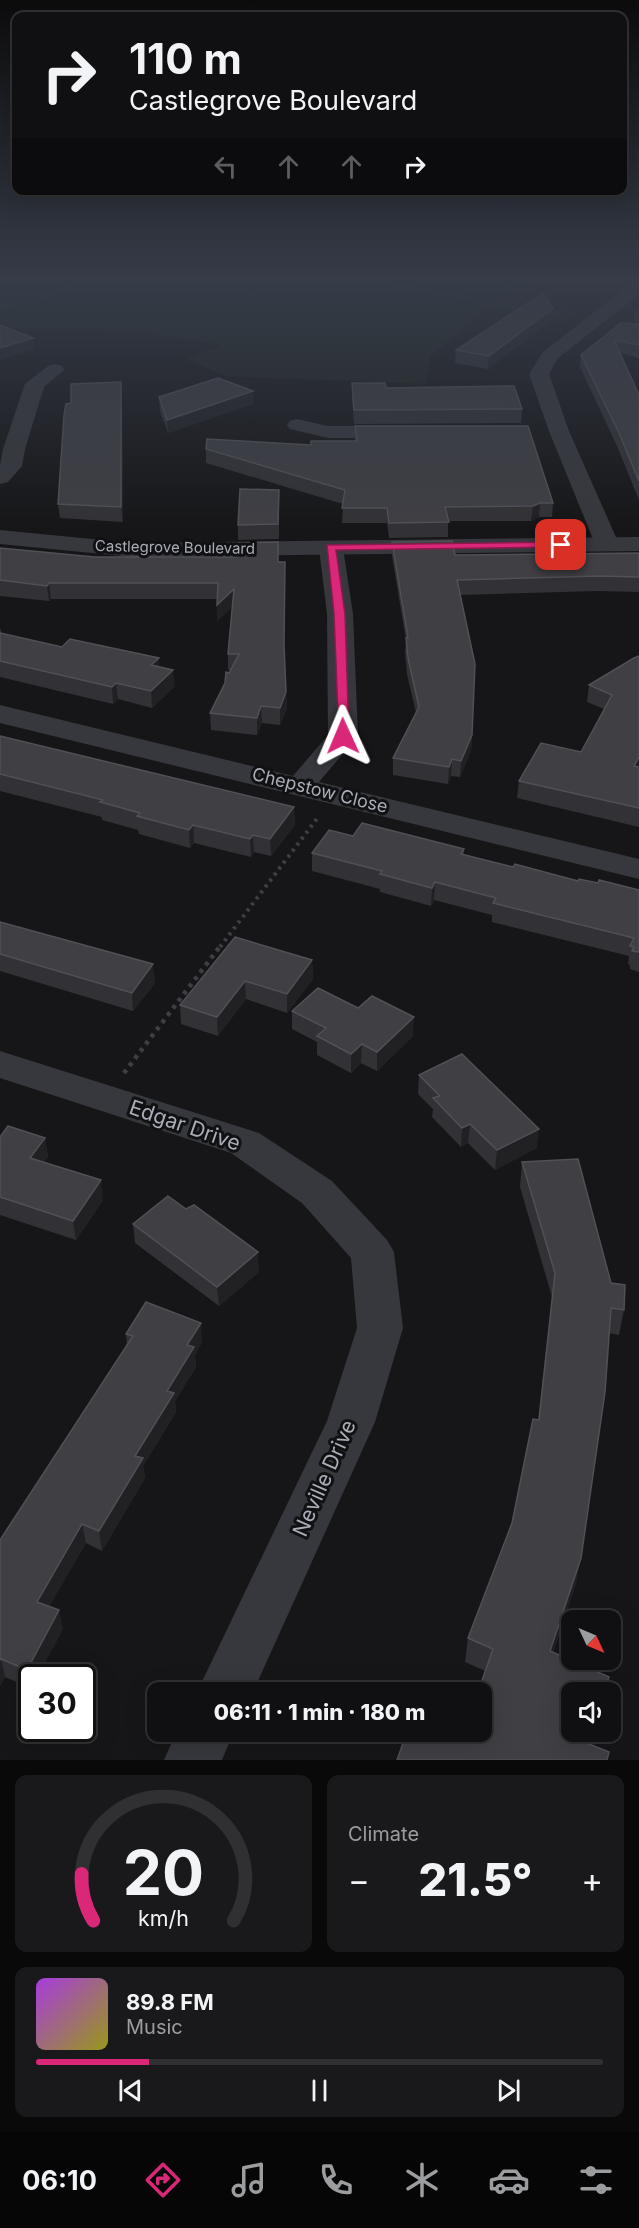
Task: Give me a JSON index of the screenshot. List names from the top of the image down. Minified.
{"streets":{"street":["Castlegrove Boulevard","Chepstow Close","Edgar Drive","Neville Drive"]},"crossings":[["Edgar Drive","Neville Drive"]],"north":"bottom right","page":{"turn":["110 m","Castlegrove Boulevard"],"limit":"30","trip":"06:11 · 1 min · 180 m","tile":"Climate","heat":["−","21.5°","+"],"song":["89.8 FM","Music"],"tabs":"06:10","gauge":["20","km/h"]}}
